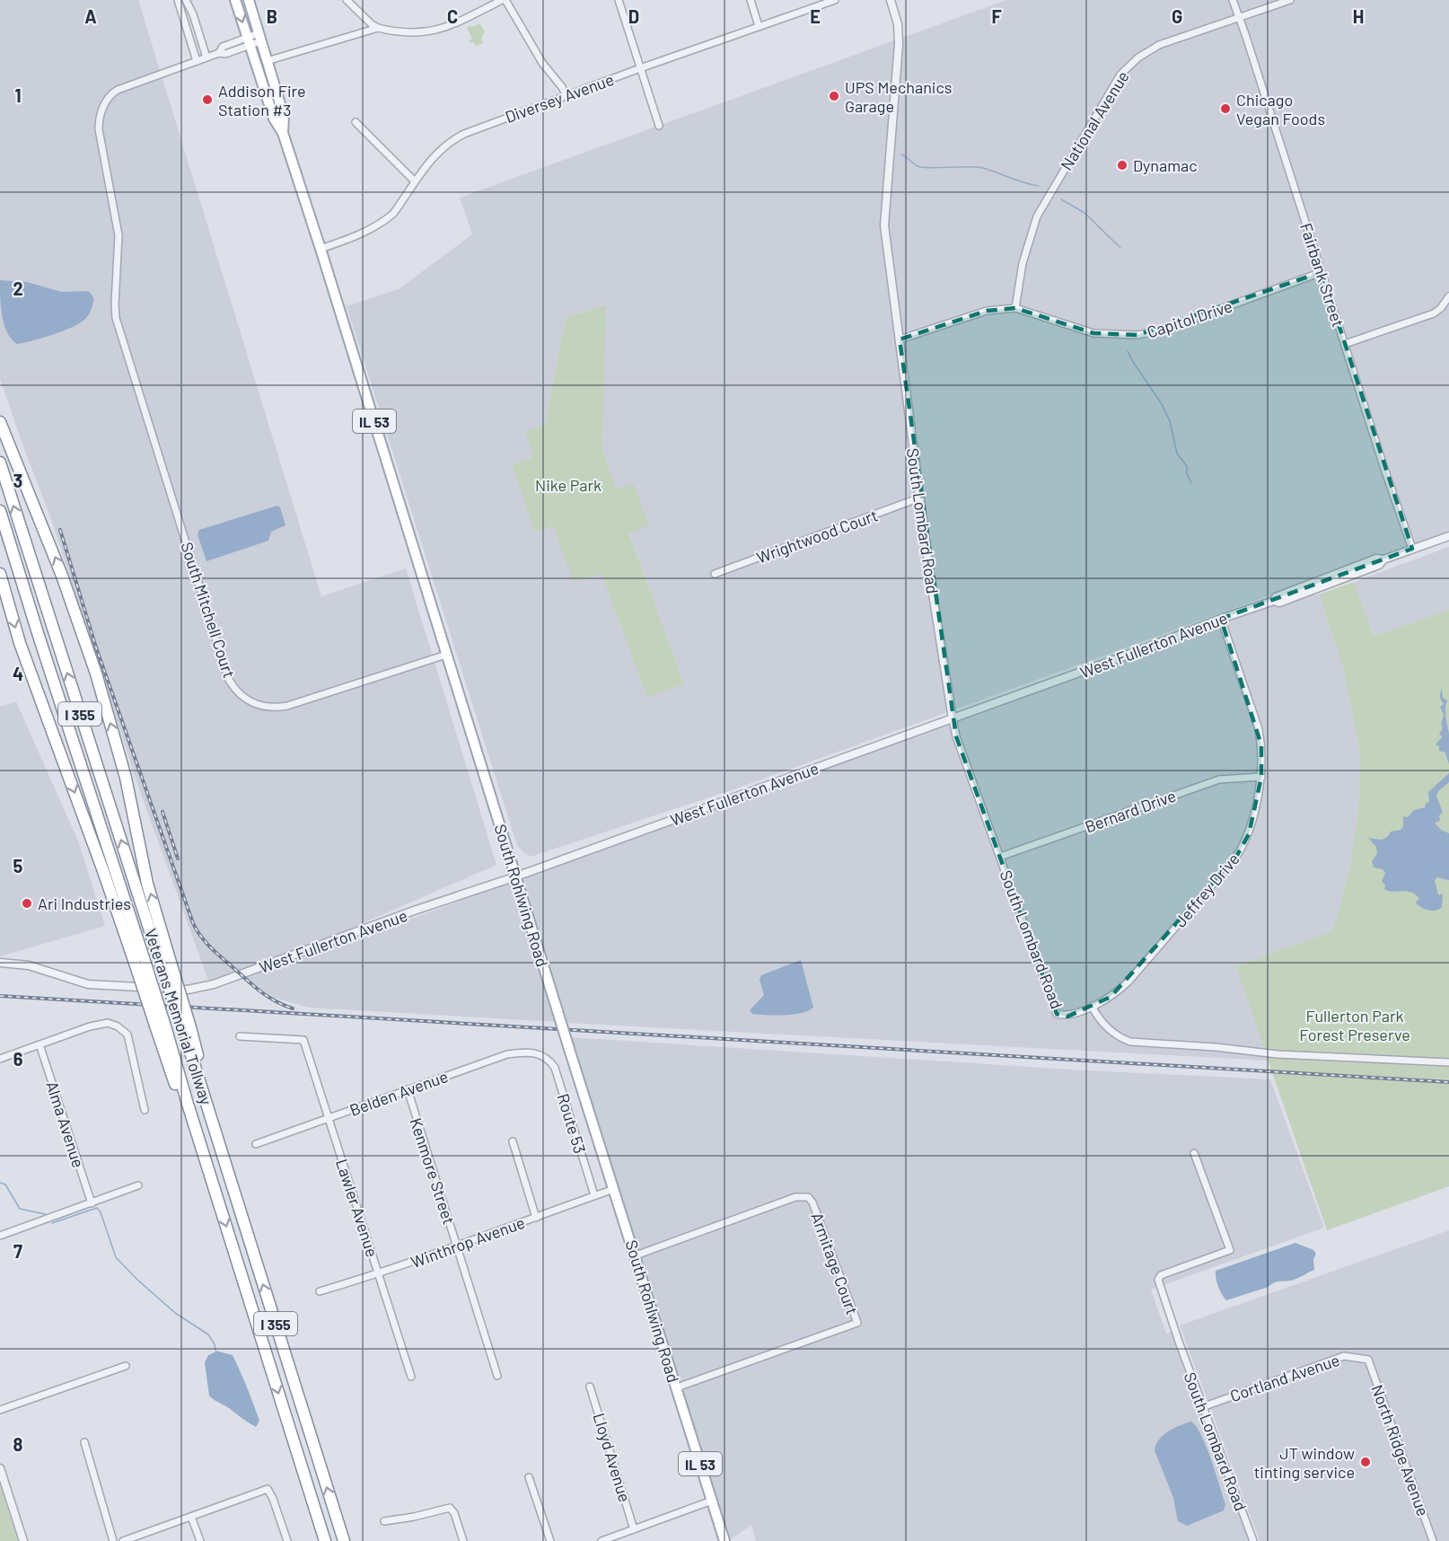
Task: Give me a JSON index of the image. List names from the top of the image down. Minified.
{"streets":{"highway":["I 355","Veterans Memorial Tollway"],"main road":["IL 53","South Rohlwing Road"],"street":["Diversey Avenue","National Avenue","Fairbank Street","Capitol Drive","South Lombard Road","Wrightwood Court","South Mitchell Court","West Fullerton Avenue","Bernard Drive","Jeffrey Drive","Belden Avenue","Route 53","Alma Avenue","Kenmore Street","Lawler Avenue","Winthrop Avenue","Armitage Court","Cortland Avenue","North Ridge Avenue","Lloyd Avenue"]},"crossings":[["Diversey Avenue","IL 53"],["Diversey Avenue","South Rohlwing Road"],["National Avenue","Fairbank Street"],["National Avenue","Capitol Drive"],["Fairbank Street","Capitol Drive"],["Fairbank Street","West Fullerton Avenue"],["Capitol Drive","South Lombard Road"],["IL 53","South Mitchell Court"],["IL 53","South Rohlwing Road"],["South Lombard Road","Wrightwood Court"],["South Lombard Road","West Fullerton Avenue"],["South Lombard Road","Bernard Drive"],["South Lombard Road","Jeffrey Drive"],["South Lombard Road","Cortland Avenue"],["South Mitchell Court","South Rohlwing Road"],["West Fullerton Avenue","Jeffrey Drive"],["West Fullerton Avenue","South Rohlwing Road"],["Bernard Drive","Jeffrey Drive"],["South Rohlwing Road","Winthrop Avenue"],["South Rohlwing Road","Armitage Court"],["Belden Avenue","Route 53"],["Belden Avenue","Kenmore Street"],["Belden Avenue","Lawler Avenue"],["Route 53","Winthrop Avenue"],["Kenmore Street","Winthrop Avenue"],["Lawler Avenue","Winthrop Avenue"],["Cortland Avenue","North Ridge Avenue"]],"parks":["Nike Park","Fullerton Park Forest Preserve"],"places":["UPS Mechanics Garage","Addison Fire Station #3","Chicago Vegan Foods","Dynamac","Ari Industries","JT window tinting service"],"grid":{"columns":["A","B","C","D","E","F","G","H"],"rows":["1","2","3","4","5","6","7","8"]}}
